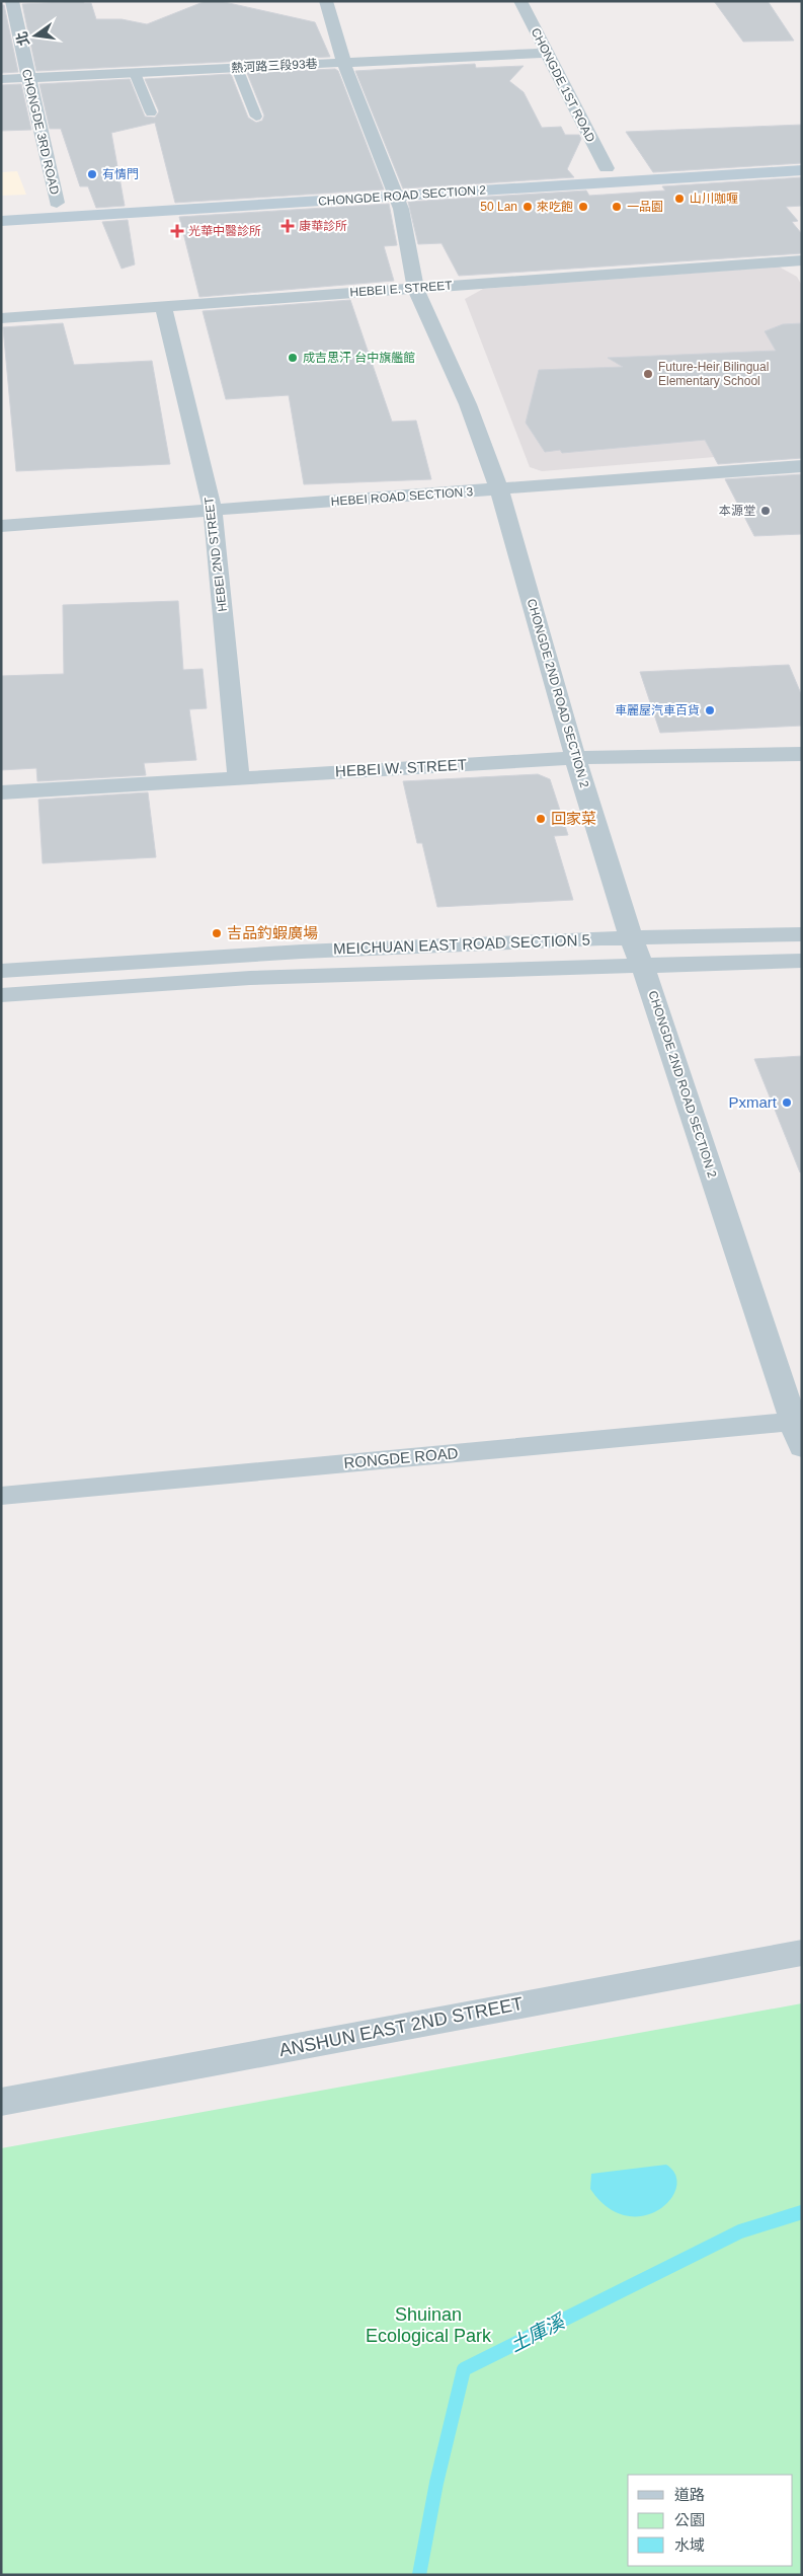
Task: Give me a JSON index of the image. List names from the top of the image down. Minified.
{"streets":{"main road":["CHONGDE ROAD SECTION 2"],"street":["熱河路三段93巷","CHONGDE 1ST ROAD","CHONGDE 3RD ROAD","HEBEI E. STREET","HEBEI ROAD SECTION 3","HEBEI 2ND STREET","CHONGDE 2ND ROAD SECTION 2","HEBEI W. STREET","MEICHUAN EAST ROAD SECTION 5","RONGDE ROAD","ANSHUN EAST 2ND STREET"]},"crossings":[["熱河路三段93巷","CHONGDE 1ST ROAD"],["熱河路三段93巷","CHONGDE 3RD ROAD"],["熱河路三段93巷","CHONGDE 2ND ROAD SECTION 2"],["CHONGDE 1ST ROAD","CHONGDE ROAD SECTION 2"],["CHONGDE 3RD ROAD","CHONGDE ROAD SECTION 2"],["CHONGDE ROAD SECTION 2","CHONGDE 2ND ROAD SECTION 2"],["HEBEI E. STREET","HEBEI 2ND STREET"],["HEBEI E. STREET","CHONGDE 2ND ROAD SECTION 2"],["HEBEI ROAD SECTION 3","HEBEI 2ND STREET"],["HEBEI ROAD SECTION 3","CHONGDE 2ND ROAD SECTION 2"],["HEBEI 2ND STREET","HEBEI W. STREET"],["CHONGDE 2ND ROAD SECTION 2","HEBEI W. STREET"],["CHONGDE 2ND ROAD SECTION 2","MEICHUAN EAST ROAD SECTION 5"],["CHONGDE 2ND ROAD SECTION 2","RONGDE ROAD"]],"water":["土庫溪"],"parks":["Shuinan Ecological Park"],"places":{"other":["有情門","山川咖喱","50 Lan","來吃飽","一品園","成吉思汗 台中旗艦館","Future-Heir Bilingual Elementary School","本源堂","車麗屋汽車百貨","回家菜","吉品釣蝦廣場","Pxmart"],"health":["康華診所","光華中醫診所"]},"legend":["道路","公園","水域"],"north":"left"}
